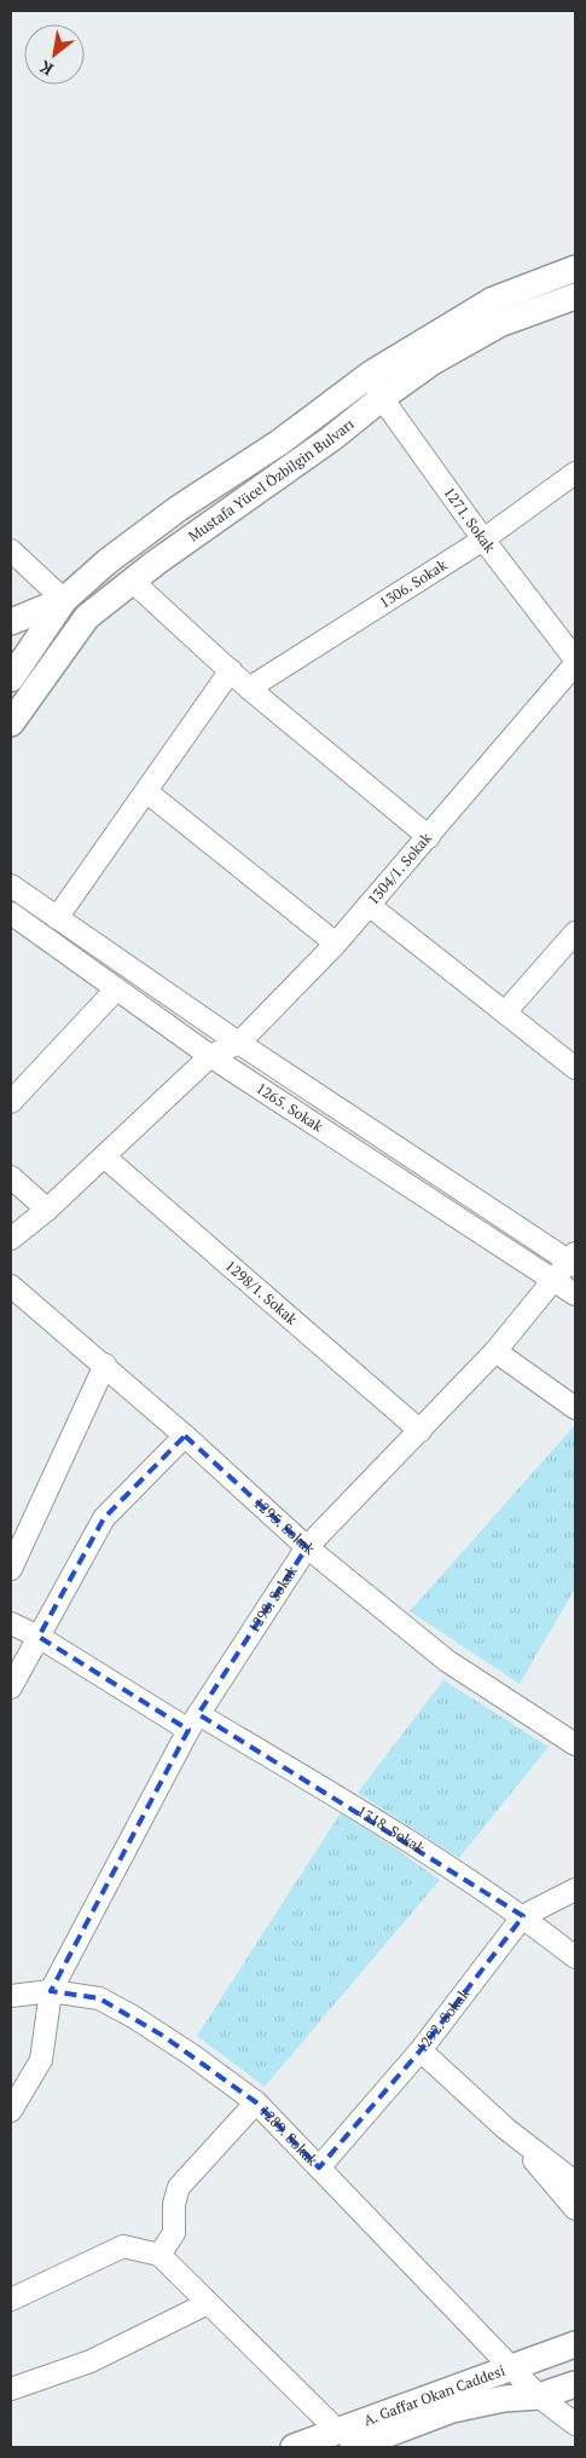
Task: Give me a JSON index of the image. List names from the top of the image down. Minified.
{"streets":{"street":["Mustafa Yücel Özbilgin Bulvarı","1271. Sokak","1306. Sokak","1304/1. Sokak","1265. Sokak","1298/1. Sokak","1295. Sokak","1298. Sokak","1318. Sokak","1292. Sokak","1289. Sokak","A. Gaffar Okan Caddesi"]},"crossings":[["Mustafa Yücel Özbilgin Bulvarı","1271. Sokak"],["1271. Sokak","1306. Sokak"],["1304/1. Sokak","1265. Sokak"],["1304/1. Sokak","1298/1. Sokak"],["1265. Sokak","1298. Sokak"],["1298/1. Sokak","1298. Sokak"],["1295. Sokak","1298. Sokak"],["1298. Sokak","1318. Sokak"],["1298. Sokak","1289. Sokak"],["1318. Sokak","1292. Sokak"],["1292. Sokak","1289. Sokak"],["1289. Sokak","A. Gaffar Okan Caddesi"]],"north":"bottom left"}
